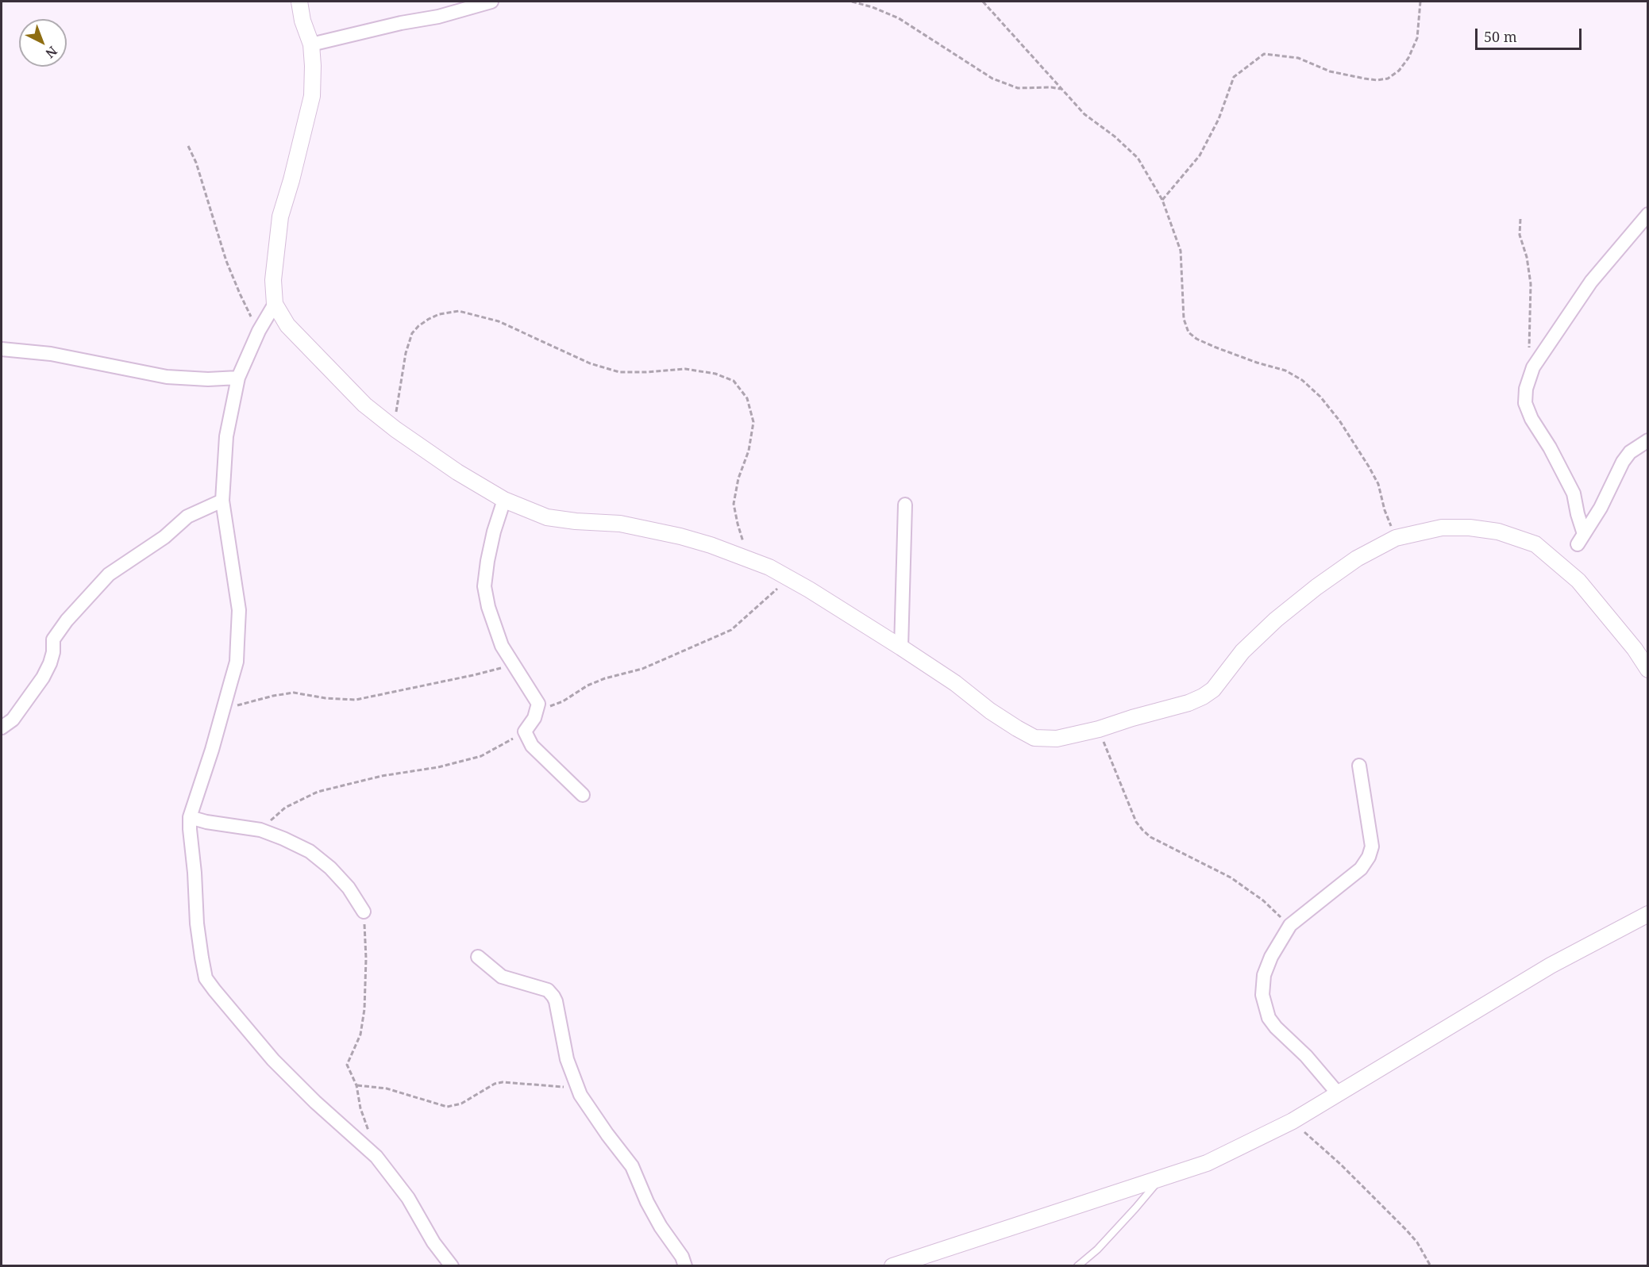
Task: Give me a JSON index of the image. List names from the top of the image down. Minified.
{"scale_bar":"50 m","north":"bottom right"}
